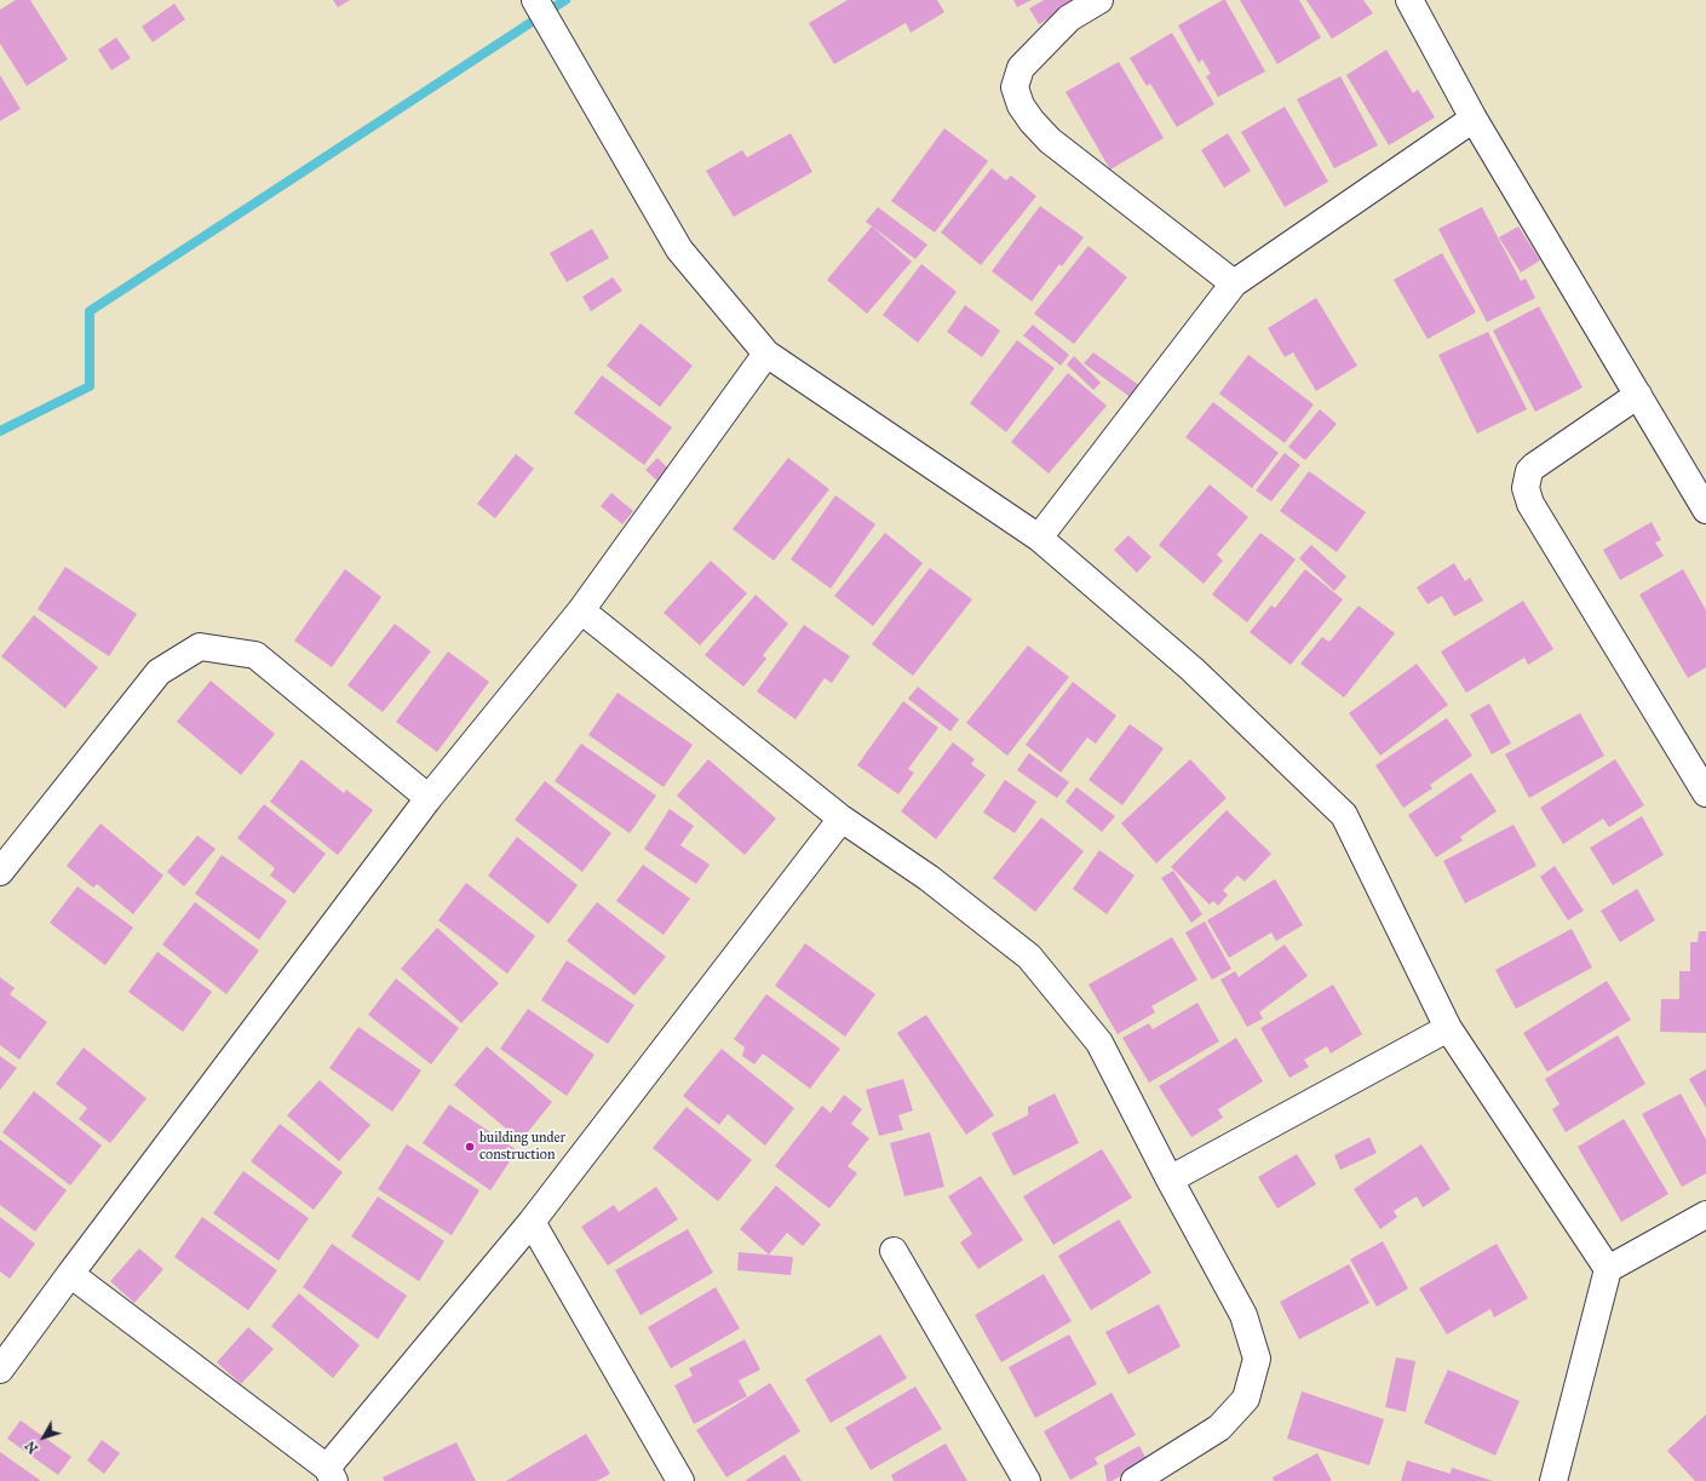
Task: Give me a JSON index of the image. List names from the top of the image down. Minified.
{"places":["building under construction"],"north":"bottom left"}
